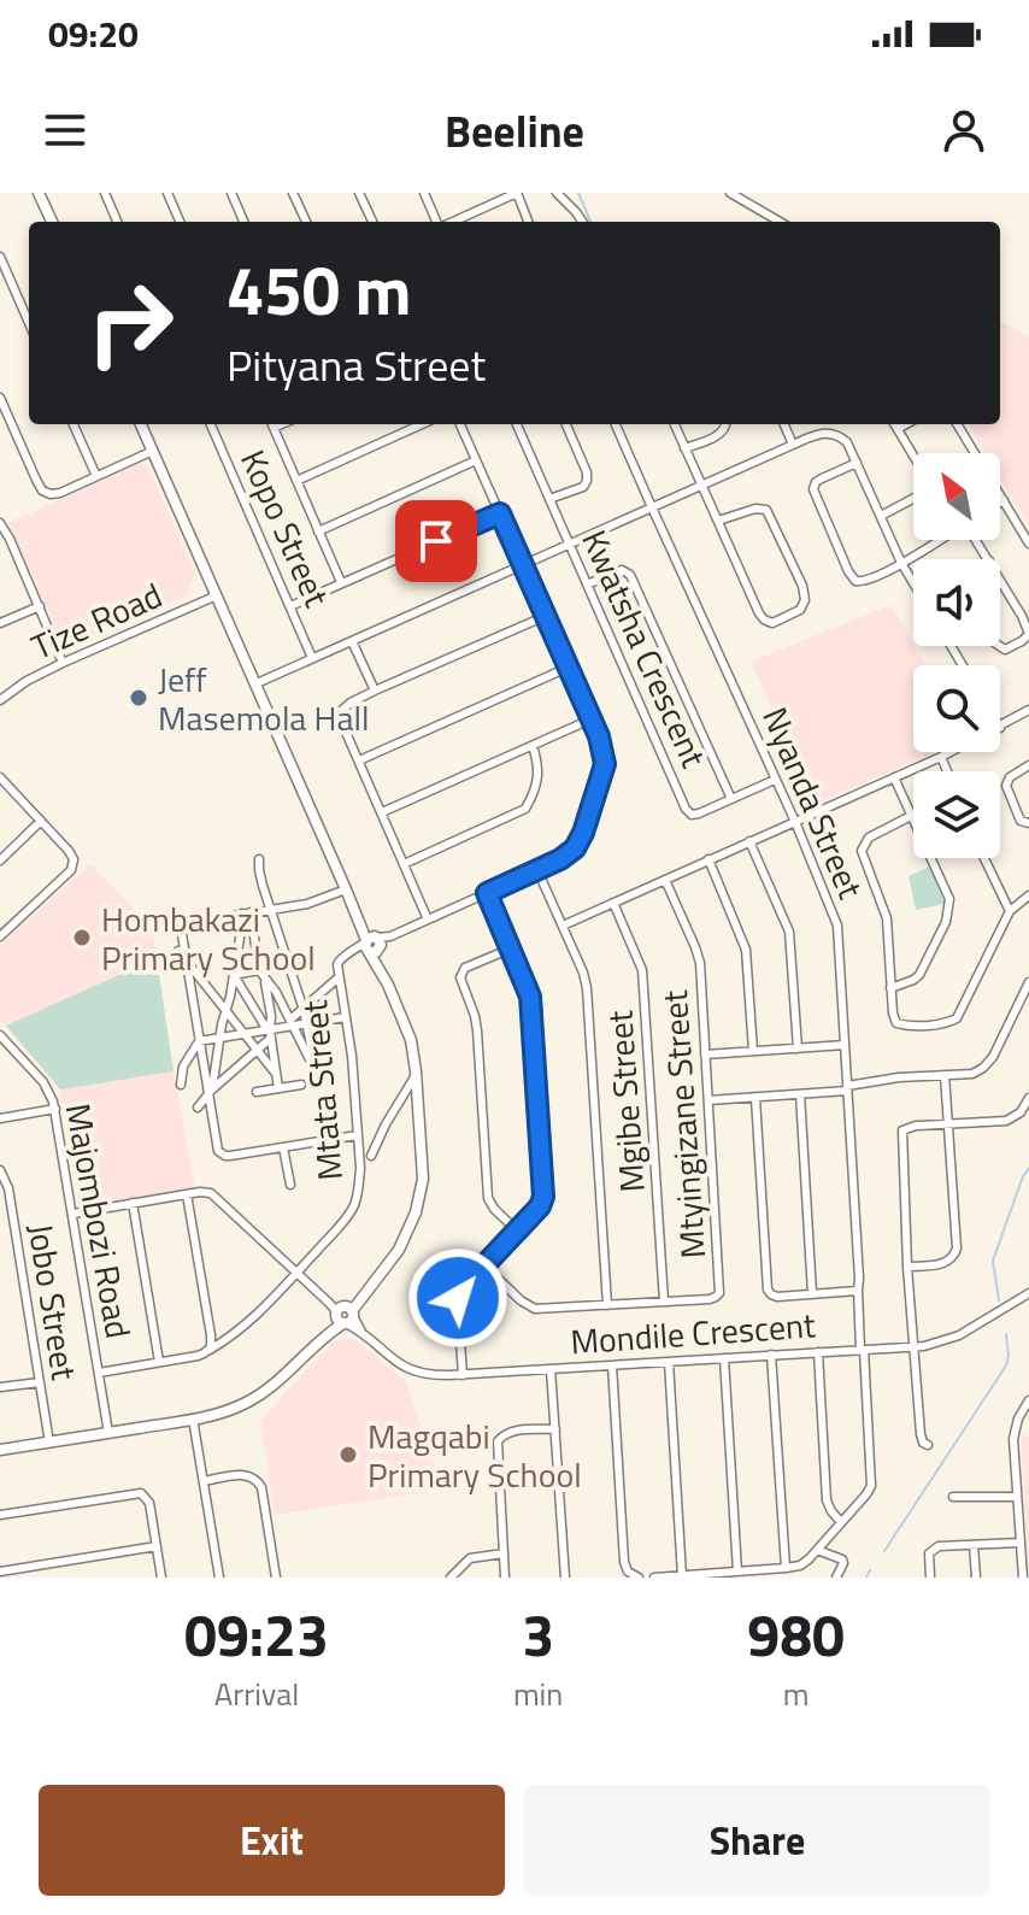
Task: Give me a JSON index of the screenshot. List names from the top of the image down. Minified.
{"streets":{"street":["Kopo Street","Tize Road","Kwatsha Crescent","Nyanda Street","Mtata Street","Mgibe Street","Mtyingizane Street","Majombozi Road","Jobo Street","Mondile Crescent"]},"crossings":[["Kwatsha Crescent","Nyanda Street"],["Nyanda Street","Mondile Crescent"],["Mtata Street","Mondile Crescent"],["Mgibe Street","Mtyingizane Street"]],"places":["Jeff Masemola Hall","Hombakazi Primary School","Magqabi Primary School"],"north":"top left","page":{"status":"09:20","header":"Beeline","turn":["450 m","Pityana Street"],"eta":["09:23","Arrival","3","min","980","m"],"buttons":["Exit","Share"]}}
